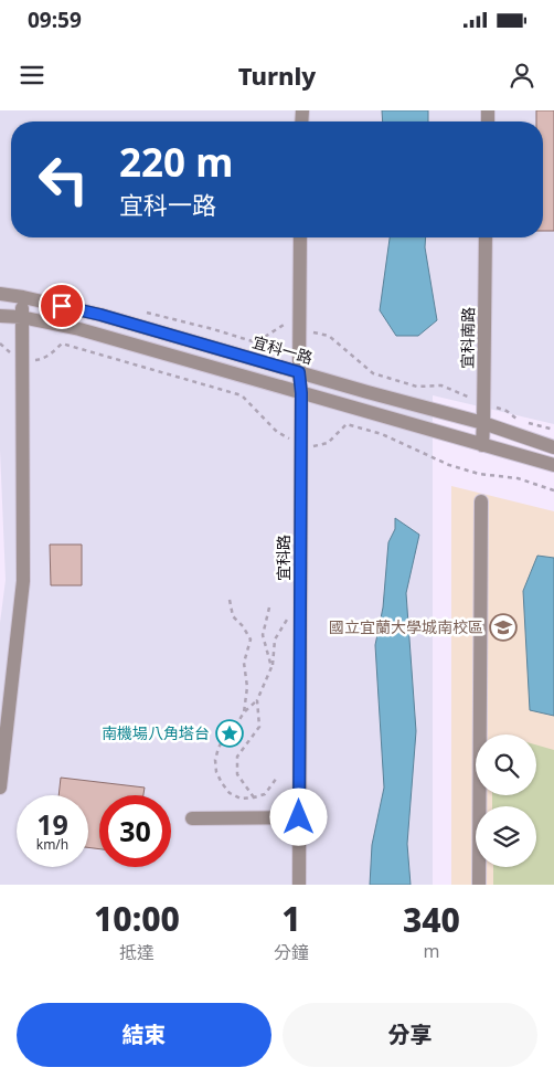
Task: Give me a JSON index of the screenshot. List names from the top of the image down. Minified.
{"streets":{"street":["宜科南路","宜科一路","宜科路"]},"crossings":[["宜科南路","宜科一路"],["宜科一路","宜科路"]],"places":{"school or university":["國立宜蘭大學城南校區"],"place":["南機場八角塔台"]},"page":{"status":"09:59","header":"Turnly","turn":["220 m","宜科一路"],"speed":"19 km/h","limit":"30","eta":["10:00","抵達","1","分鐘","340","m"],"buttons":["結束","分享"]}}
